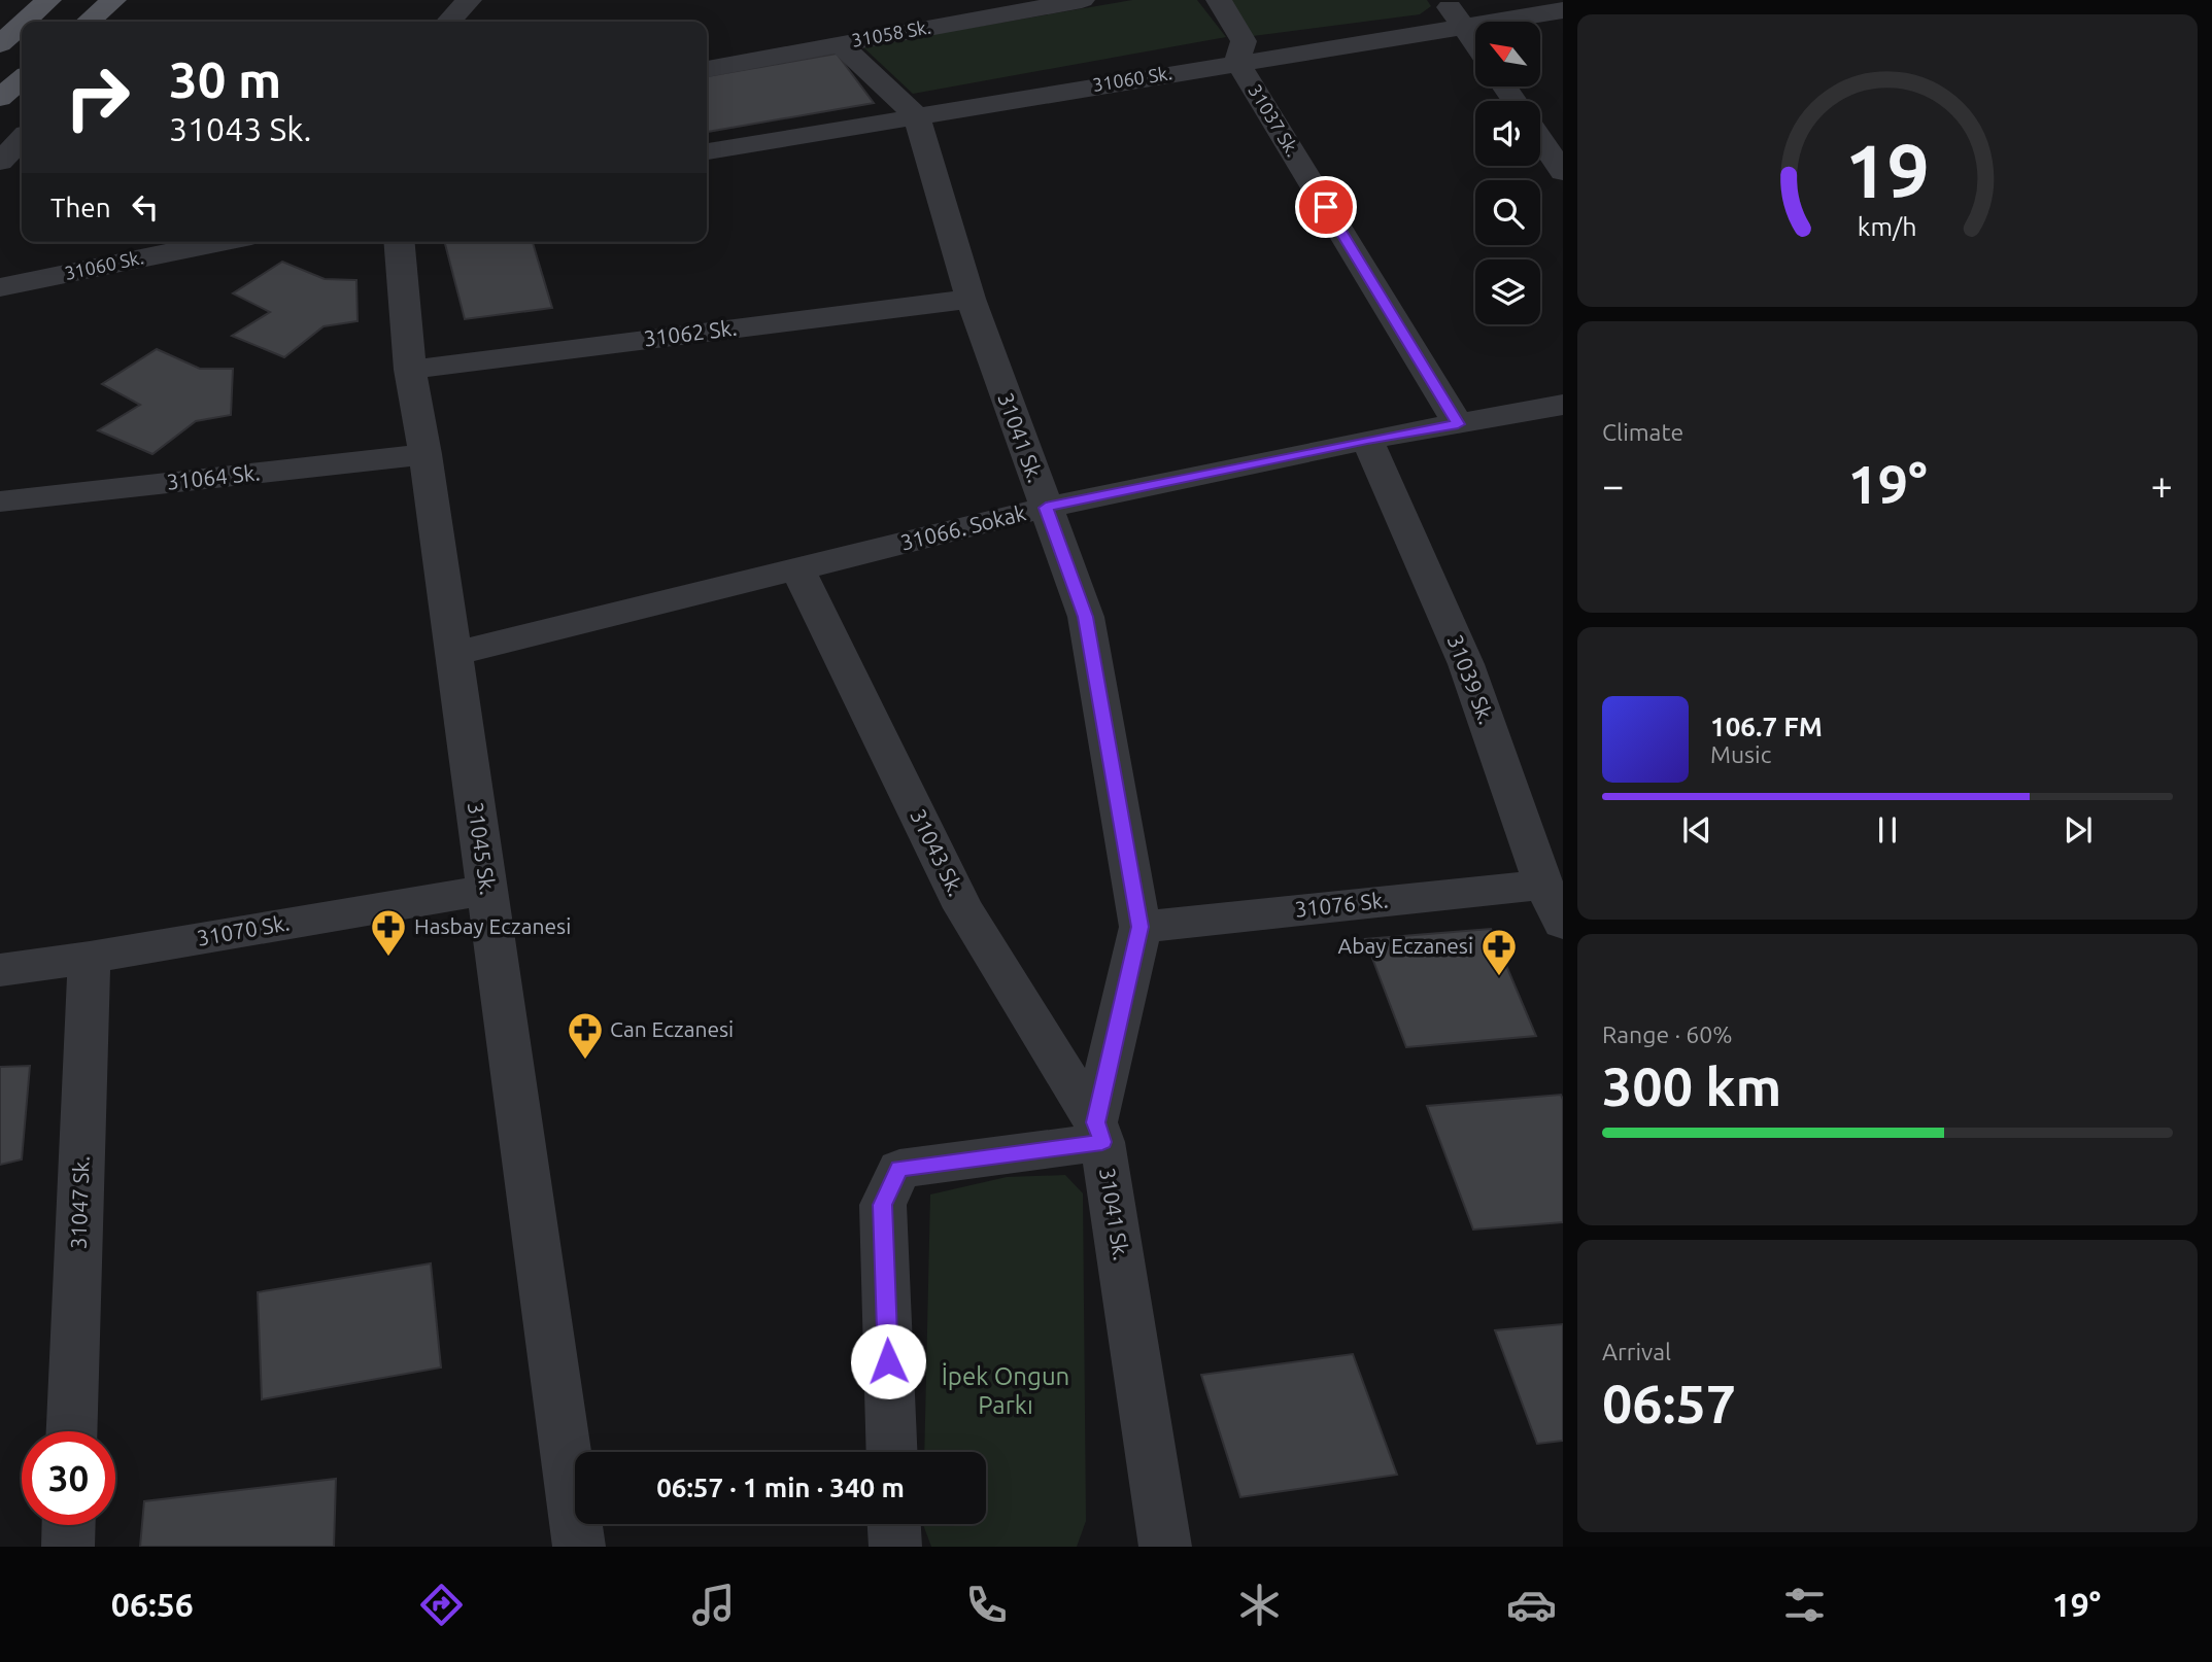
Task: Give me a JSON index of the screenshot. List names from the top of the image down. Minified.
{"streets":{"street":["31058 Sk.","31060 Sk.","31037 Sk.","31062 Sk.","31041 Sk.","31064 Sk.","31066. Sokak","31039 Sk.","31045 Sk.","31043 Sk.","31076 Sk.","31070 Sk.","31047 Sk."]},"crossings":[["31060 Sk.","31037 Sk."],["31060 Sk.","31041 Sk."],["31037 Sk.","31066. Sokak"],["31062 Sk.","31041 Sk."],["31062 Sk.","31045 Sk."],["31041 Sk.","31066. Sokak"],["31041 Sk.","31043 Sk."],["31041 Sk.","31076 Sk."],["31064 Sk.","31045 Sk."],["31066. Sokak","31039 Sk."],["31066. Sokak","31045 Sk."],["31066. Sokak","31043 Sk."],["31039 Sk.","31076 Sk."],["31045 Sk.","31070 Sk."],["31070 Sk.","31047 Sk."]],"parks":["İpek Ongun Parkı"],"places":{"pharmacy":["Hasbay Eczanesi","Abay Eczanesi","Can Eczanesi"]},"north":"top left","page":{"turn":["30 m","31043 Sk."],"then":"Then","tile":["Climate",["Range · 60%","300 km"],["Arrival","06:57"]],"heat":["−","19°","+"],"song":["106.7 FM","Music"],"limit":"30","trip":"06:57 · 1 min · 340 m","tabs":["06:56","19°"],"gauge":["19","km/h"]}}
